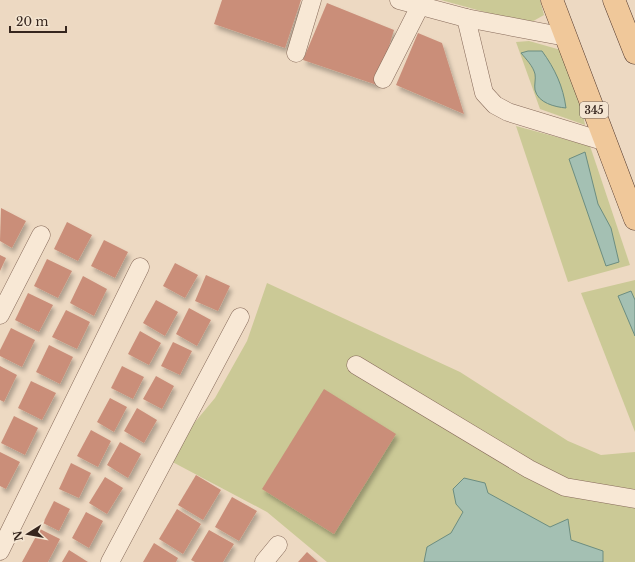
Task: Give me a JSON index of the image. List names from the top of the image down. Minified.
{"streets":{"main road":["345"]},"scale_bar":"20 m","north":"left"}
